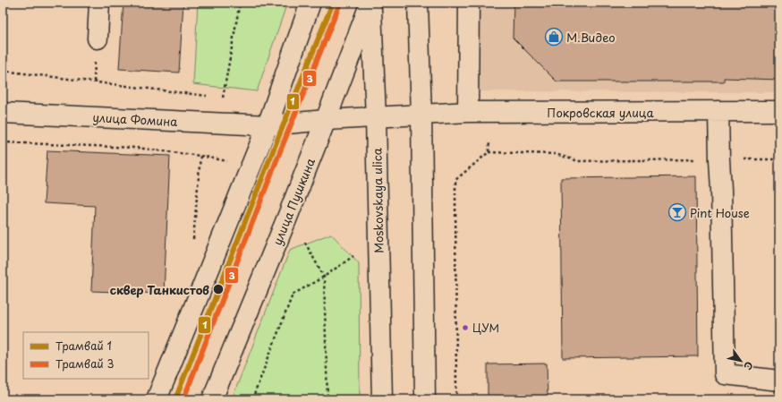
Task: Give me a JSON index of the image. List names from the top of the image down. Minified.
{"streets":{"main road":["Покровская улица","улица Фомина","Moskovskaya ulica","улица Пушкина"]},"crossings":[["Покровская улица","улица Фомина"],["Покровская улица","Moskovskaya ulica"],["Покровская улица","улица Пушкина"],["улица Фомина","улица Пушкина"],["Moskovskaya ulica","улица Пушкина"]],"places":{"shop":["М.Видео"],"bar":["Pint House"],"other":["сквер Танкистов","ЦУМ"]},"lines":["tram line 1","tram line 3"],"legend":["Трамвай 1","Трамвай 3"],"north":"bottom right"}
